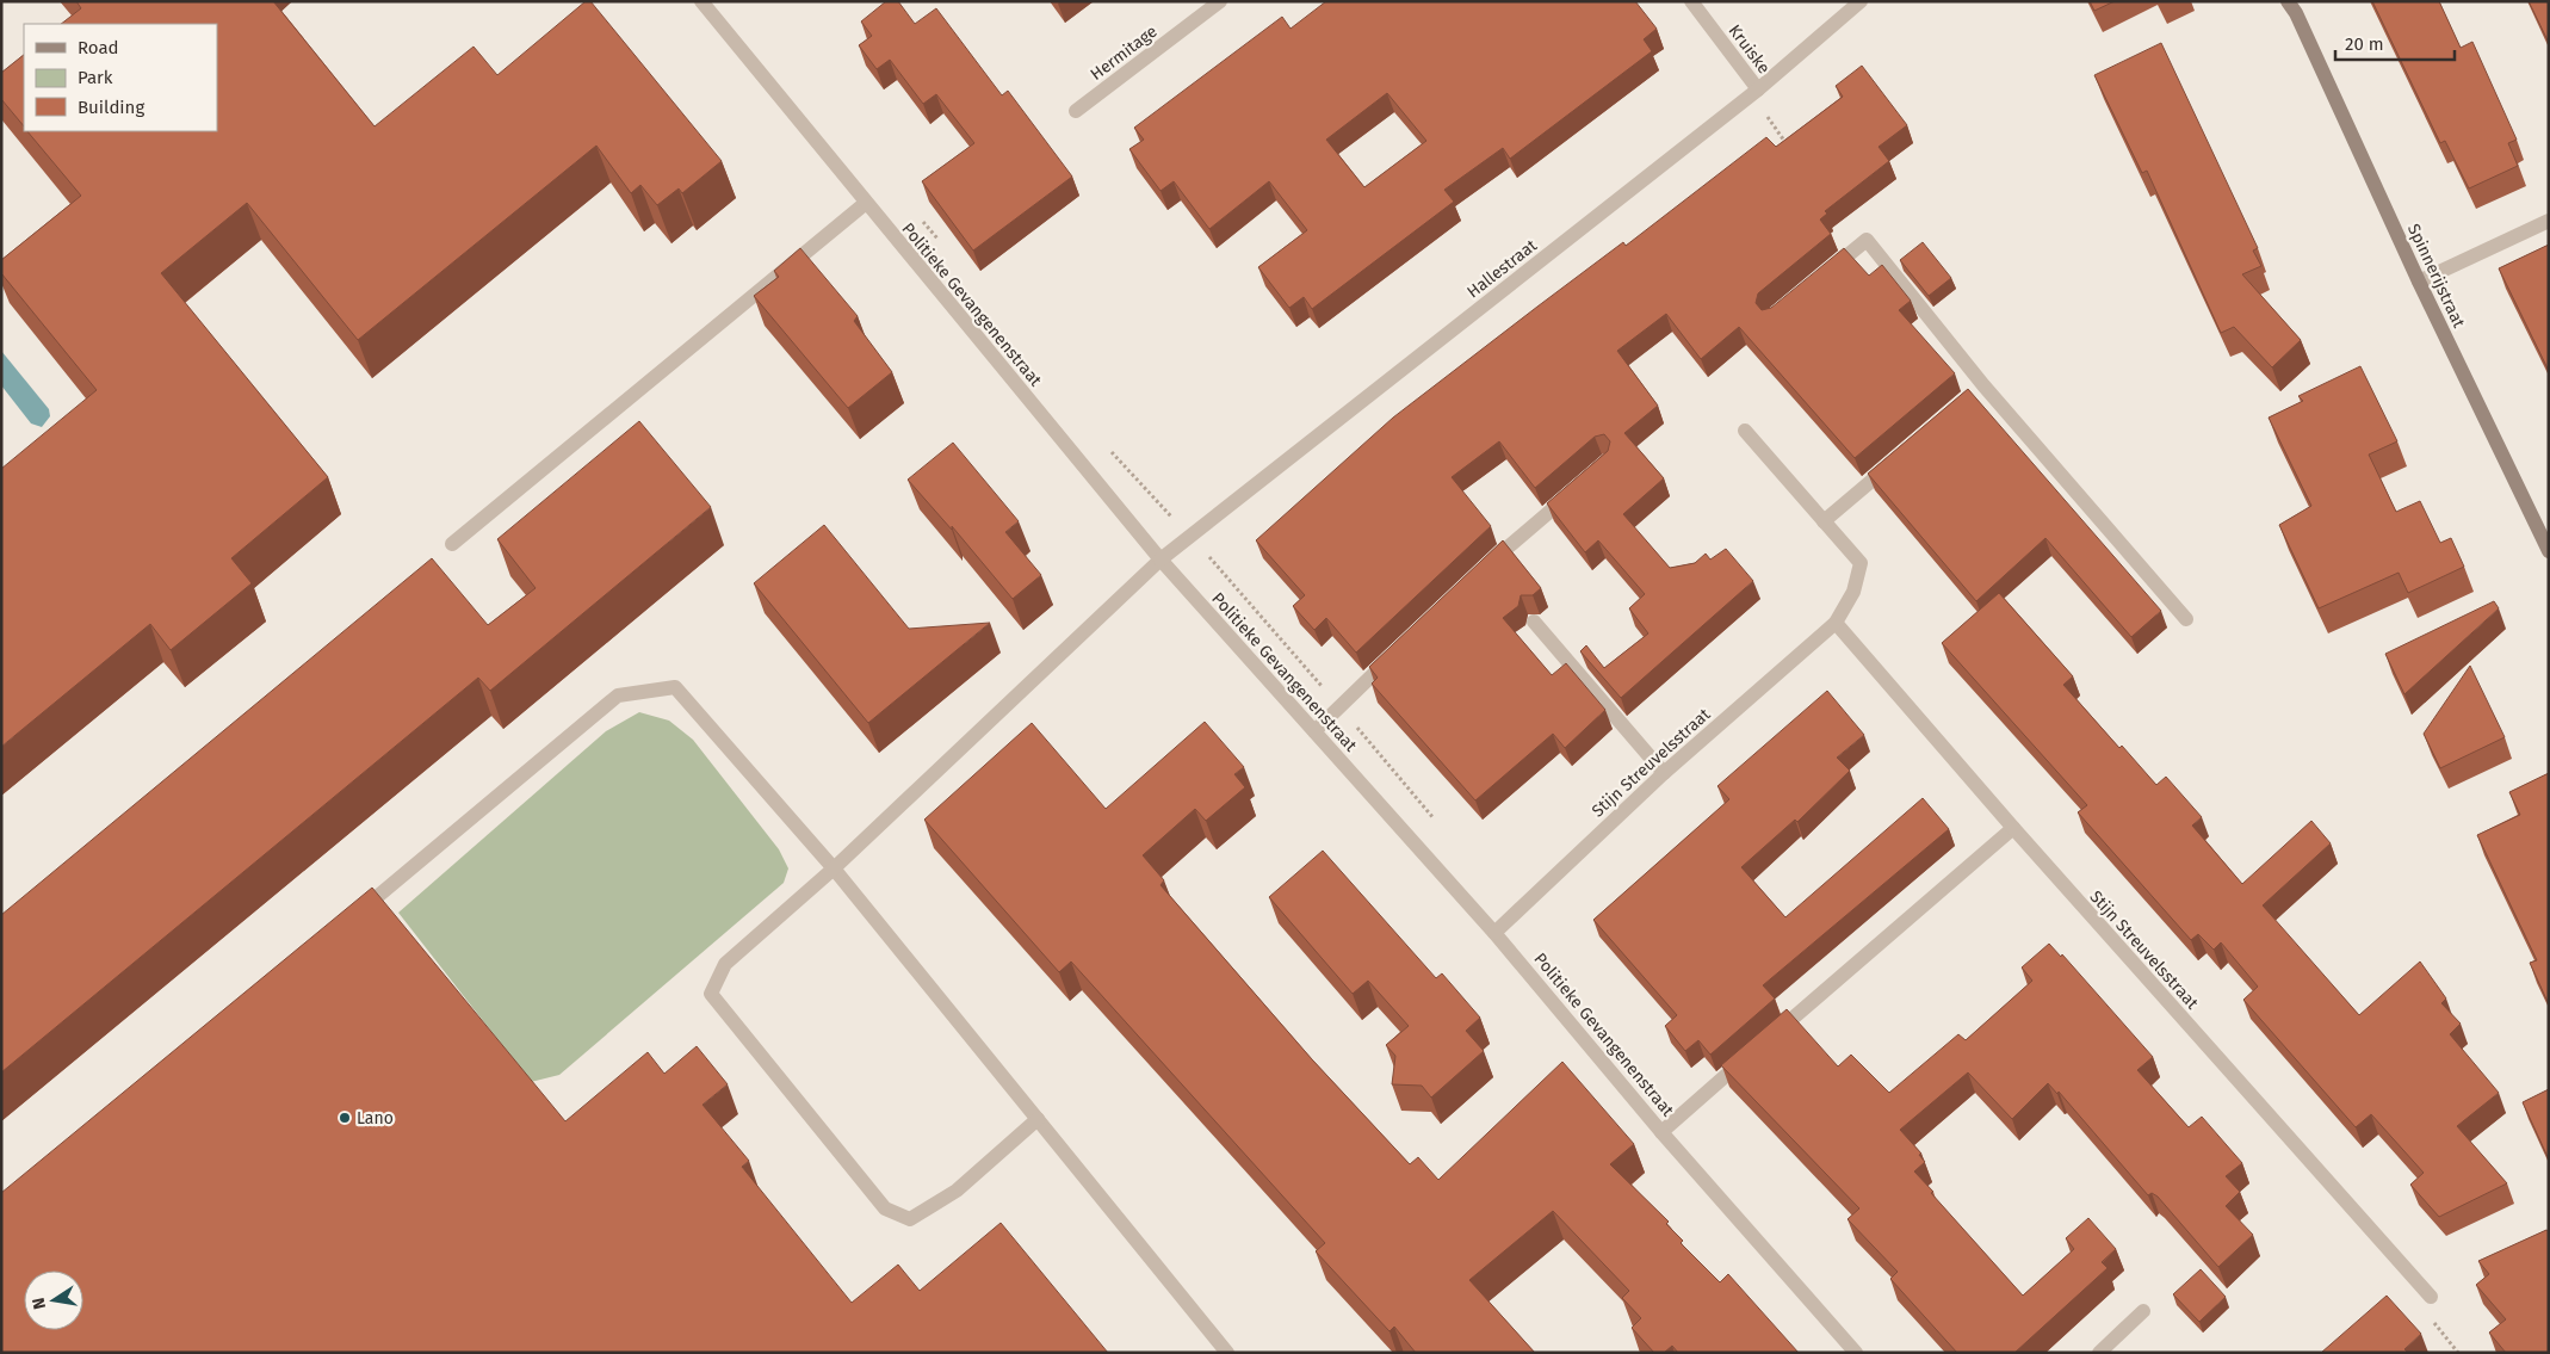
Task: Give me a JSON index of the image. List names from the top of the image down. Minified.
{"streets":{"street":["Kruiske","Hermitage","Hallestraat","Spinnerijstraat","Politieke Gevangenenstraat","Stijn Streuvelsstraat"]},"crossings":[["Kruiske","Hallestraat"],["Hallestraat","Politieke Gevangenenstraat"],["Politieke Gevangenenstraat","Stijn Streuvelsstraat"]],"places":["Lano"],"legend":["Road","Park","Building"],"scale_bar":"20 m","north":"left"}
